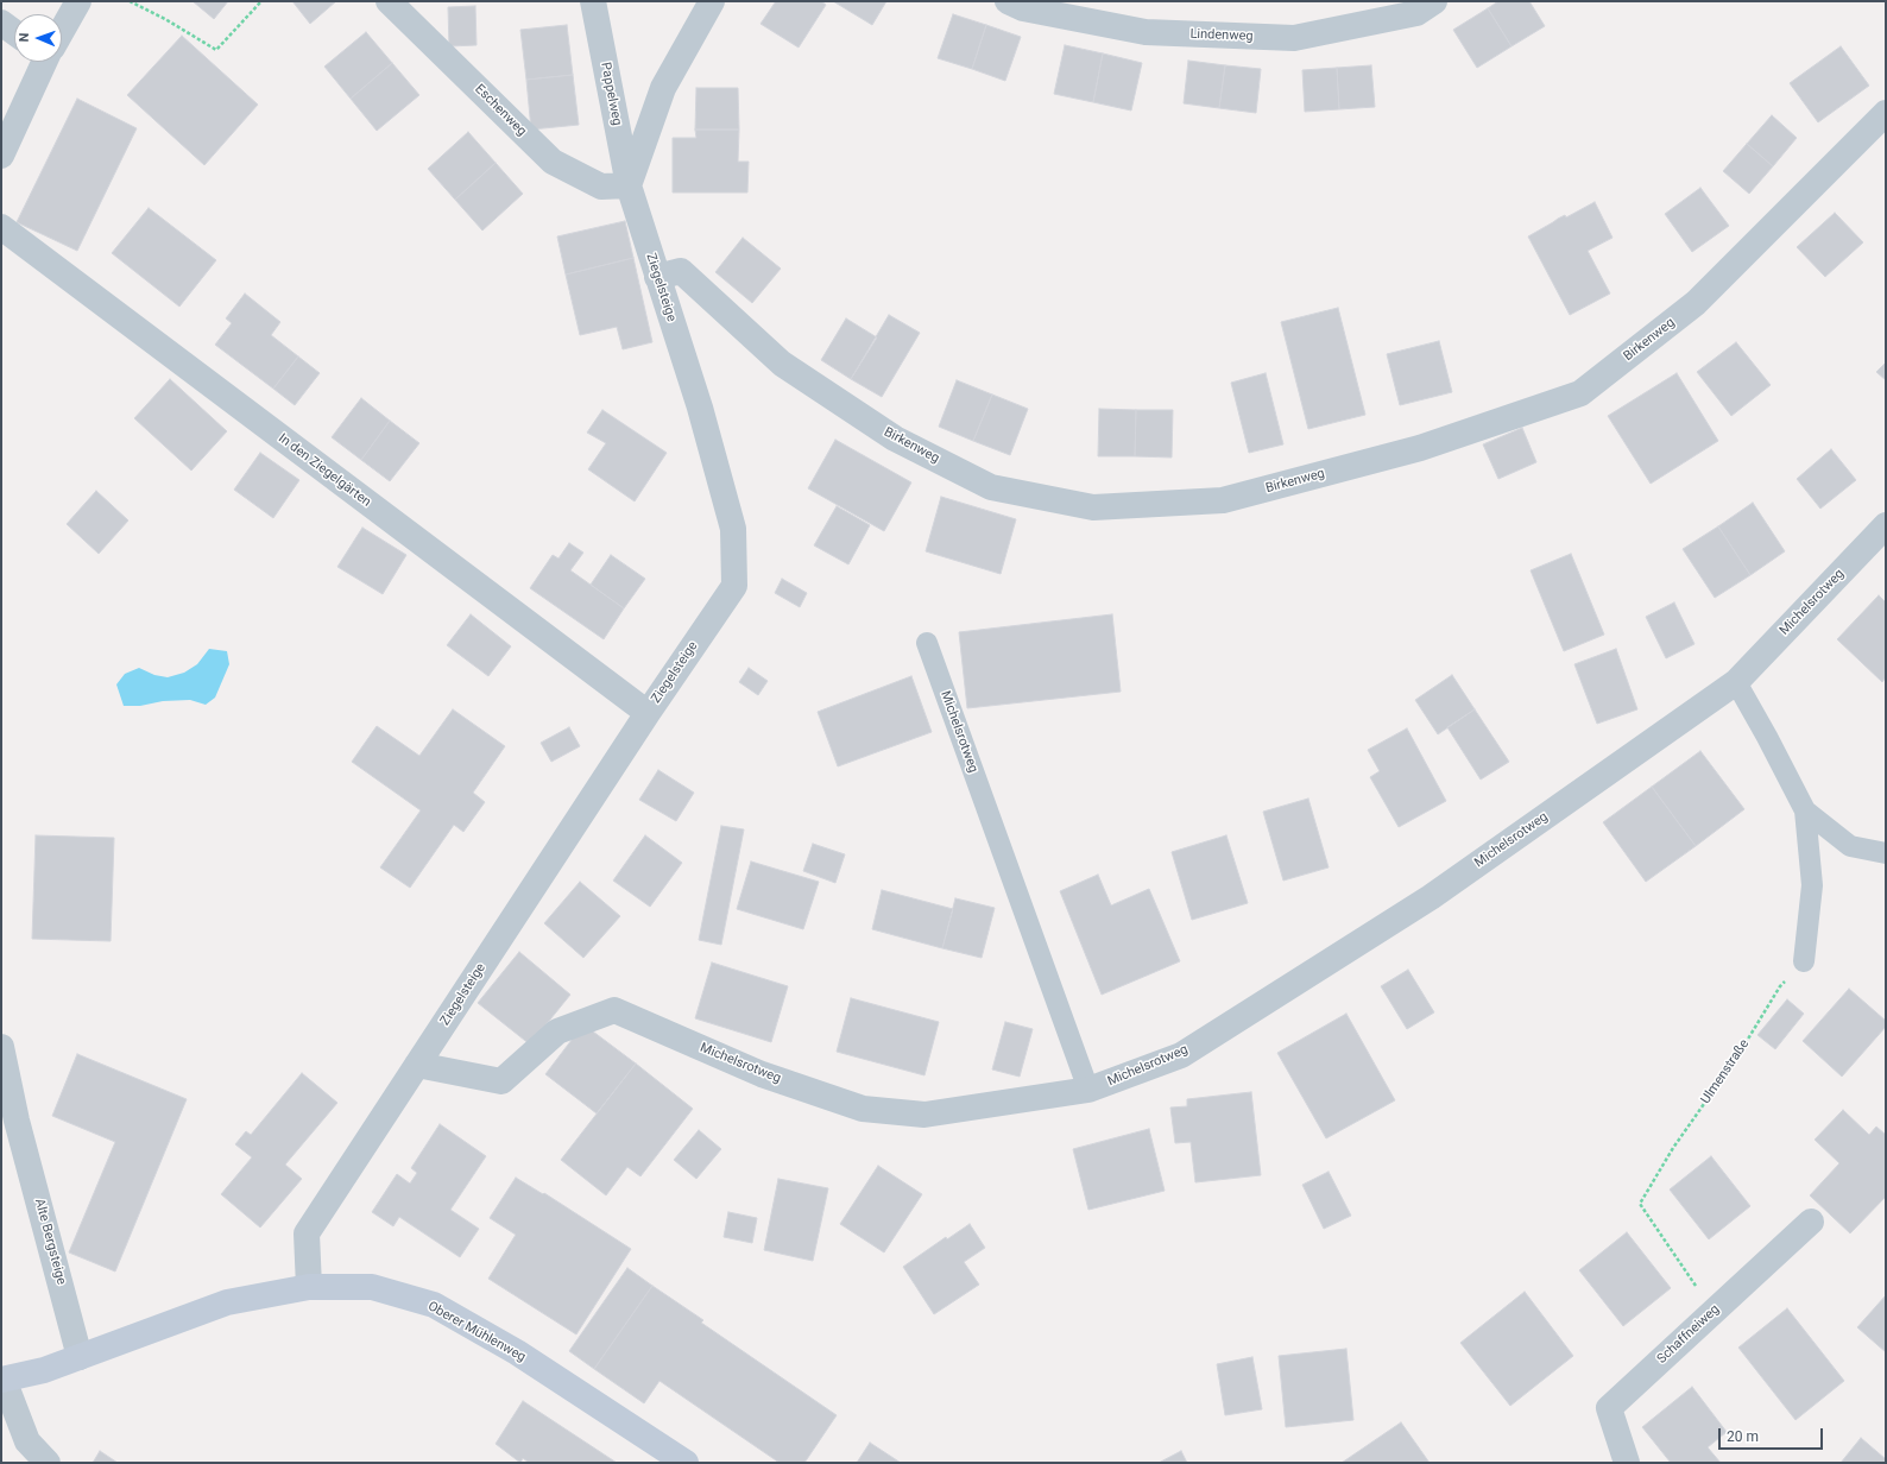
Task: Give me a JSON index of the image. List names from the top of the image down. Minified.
{"streets":{"street":["Lindenweg","Pappelweg","Eschenweg","Ziegelsteige","Birkenweg","In den Ziegelgärten","Michelsrotweg","Alte Bergsteige","Oberer Mühlenweg","Schaffneiweg"],"path":["Ulmenstraße"]},"crossings":[["Pappelweg","Eschenweg"],["Pappelweg","Ziegelsteige"],["Eschenweg","Ziegelsteige"],["Ziegelsteige","Birkenweg"],["Ziegelsteige","In den Ziegelgärten"],["Ziegelsteige","Michelsrotweg"],["Ziegelsteige","Oberer Mühlenweg"],["Ulmenstraße","Schaffneiweg"],["Alte Bergsteige","Oberer Mühlenweg"]],"scale_bar":"20 m","north":"left"}
